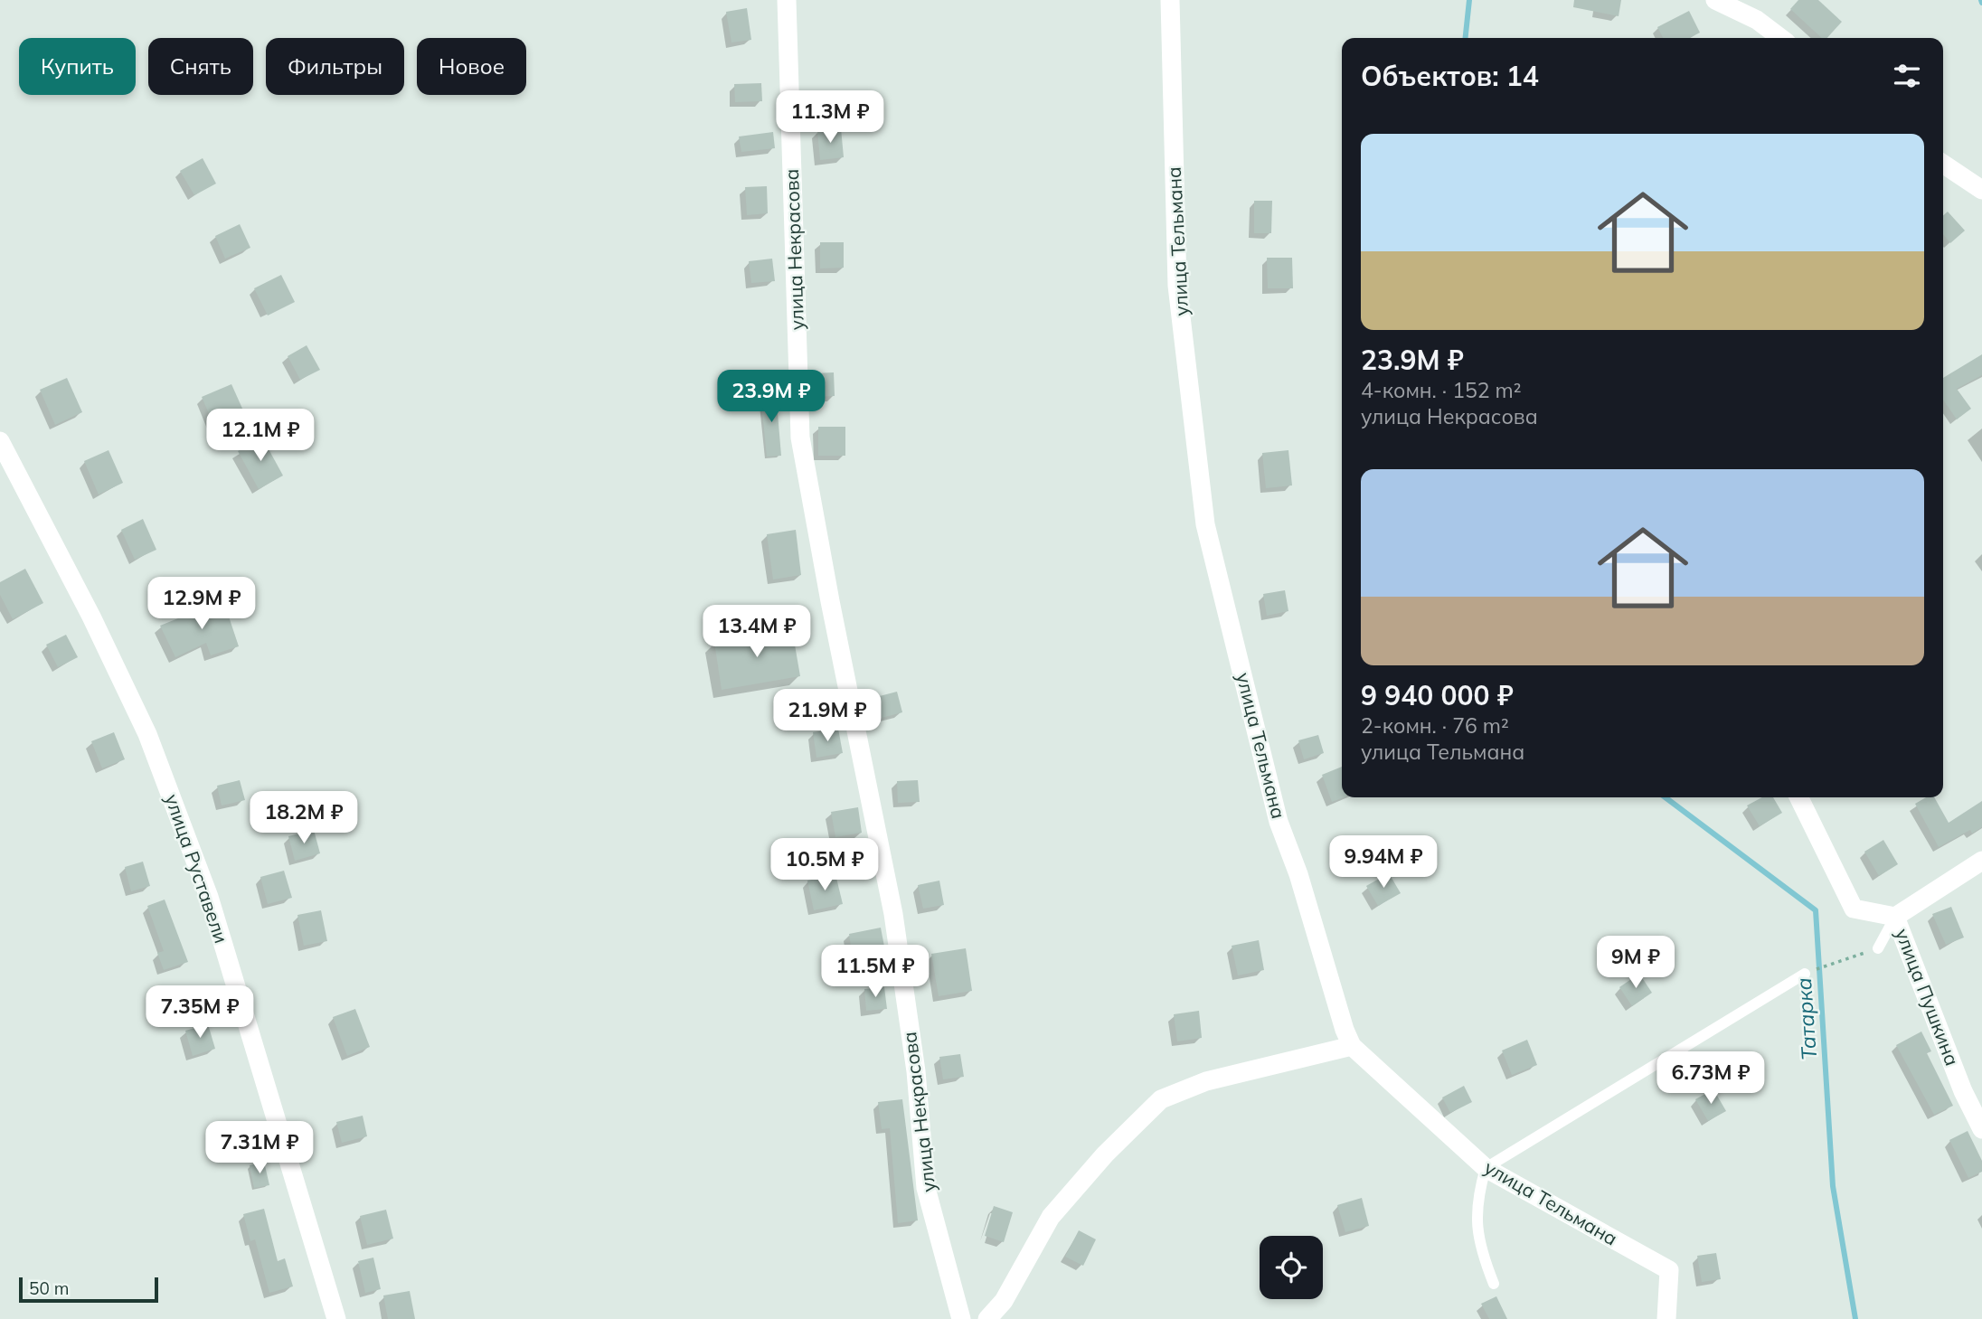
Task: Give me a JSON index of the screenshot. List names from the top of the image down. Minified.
{"streets":{"street":["улица Тельмана","улица Некрасова","улица Руставели","улица Пушкина"]},"water":["Татарка"],"scale_bar":"50 m","page":{"chip":["Купить","Снять","Фильтры","Новое"],"heading":"Объектов: 14","price":["11.3M ₽","23.9M ₽","12.1M ₽","12.9M ₽","13.4M ₽","21.9M ₽","18.2M ₽","9.94M ₽","10.5M ₽","9M ₽","11.5M ₽","7.35M ₽","6.73M ₽","7.31M ₽"],"list":[{"name":"23.9M ₽","note":"4-комн. · 152 m² · улица Некрасова"},{"name":"9 940 000 ₽","note":"2-комн. · 76 m² · улица Тельмана"}],"scale":"50 m"}}
